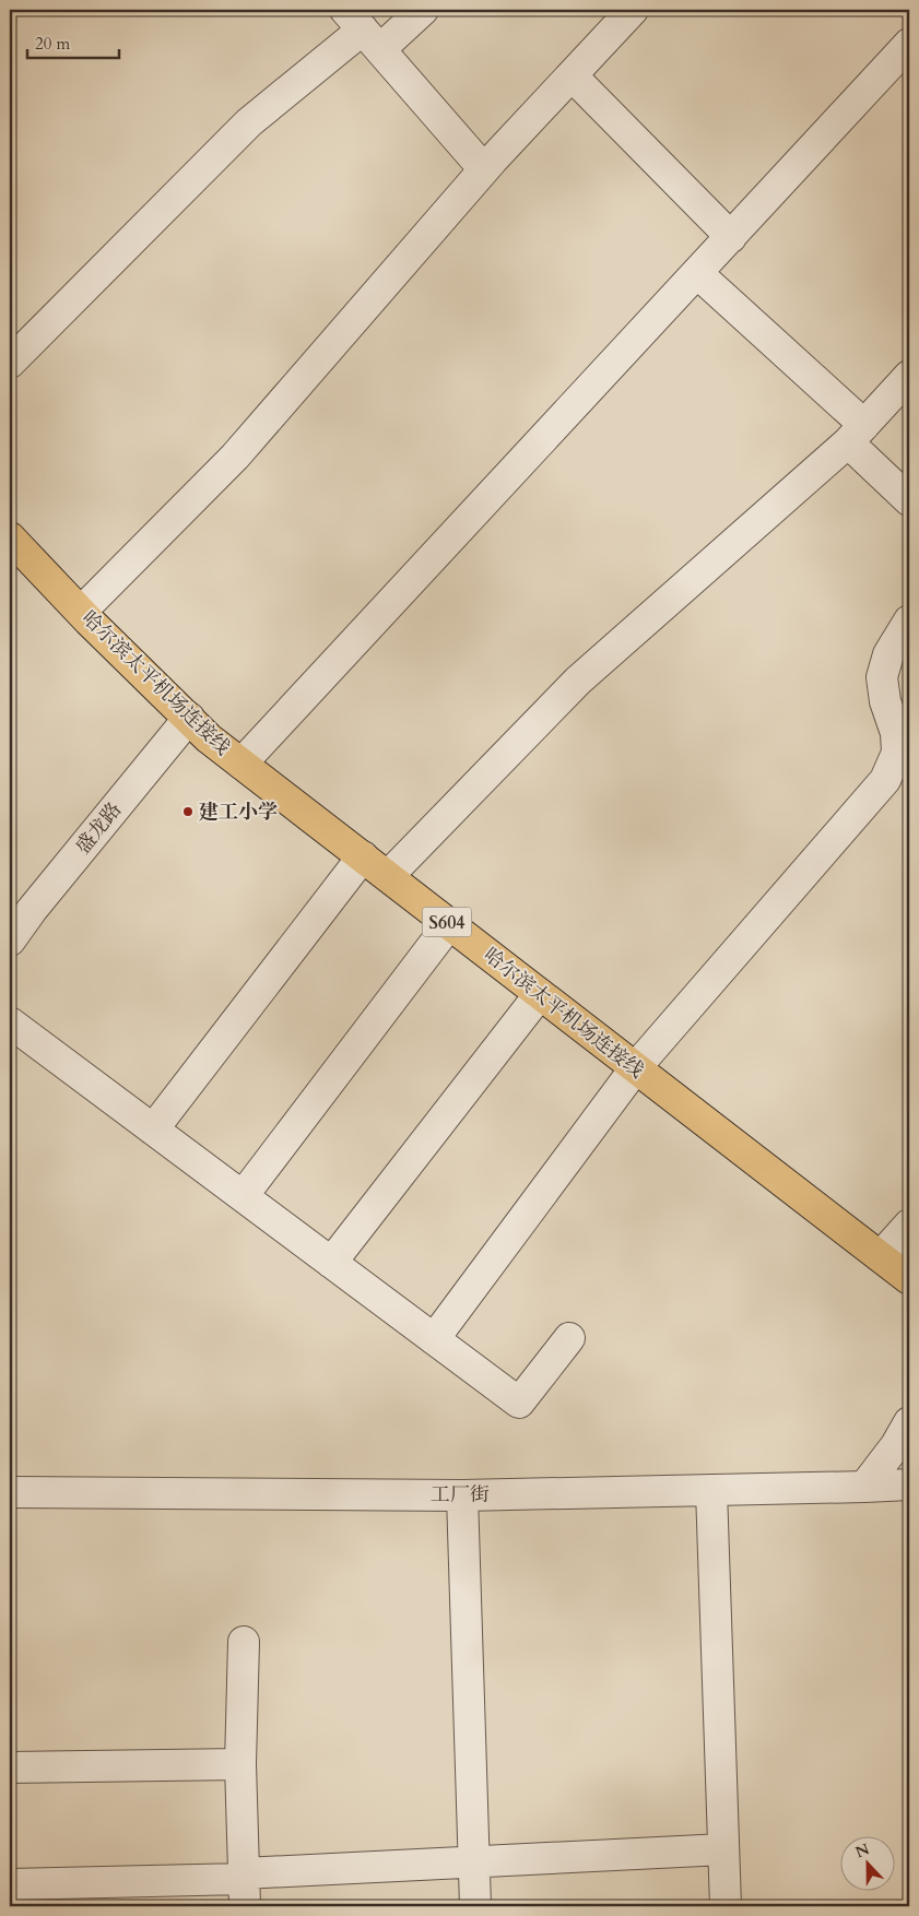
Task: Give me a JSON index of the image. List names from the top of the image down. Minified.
{"streets":{"main road":["哈尔滨太平机场连接线","S604"],"street":["盛龙路","工厂街"]},"crossings":[["哈尔滨太平机场连接线","盛龙路"]],"places":["建工小学"],"scale_bar":"20 m","north":"top"}
